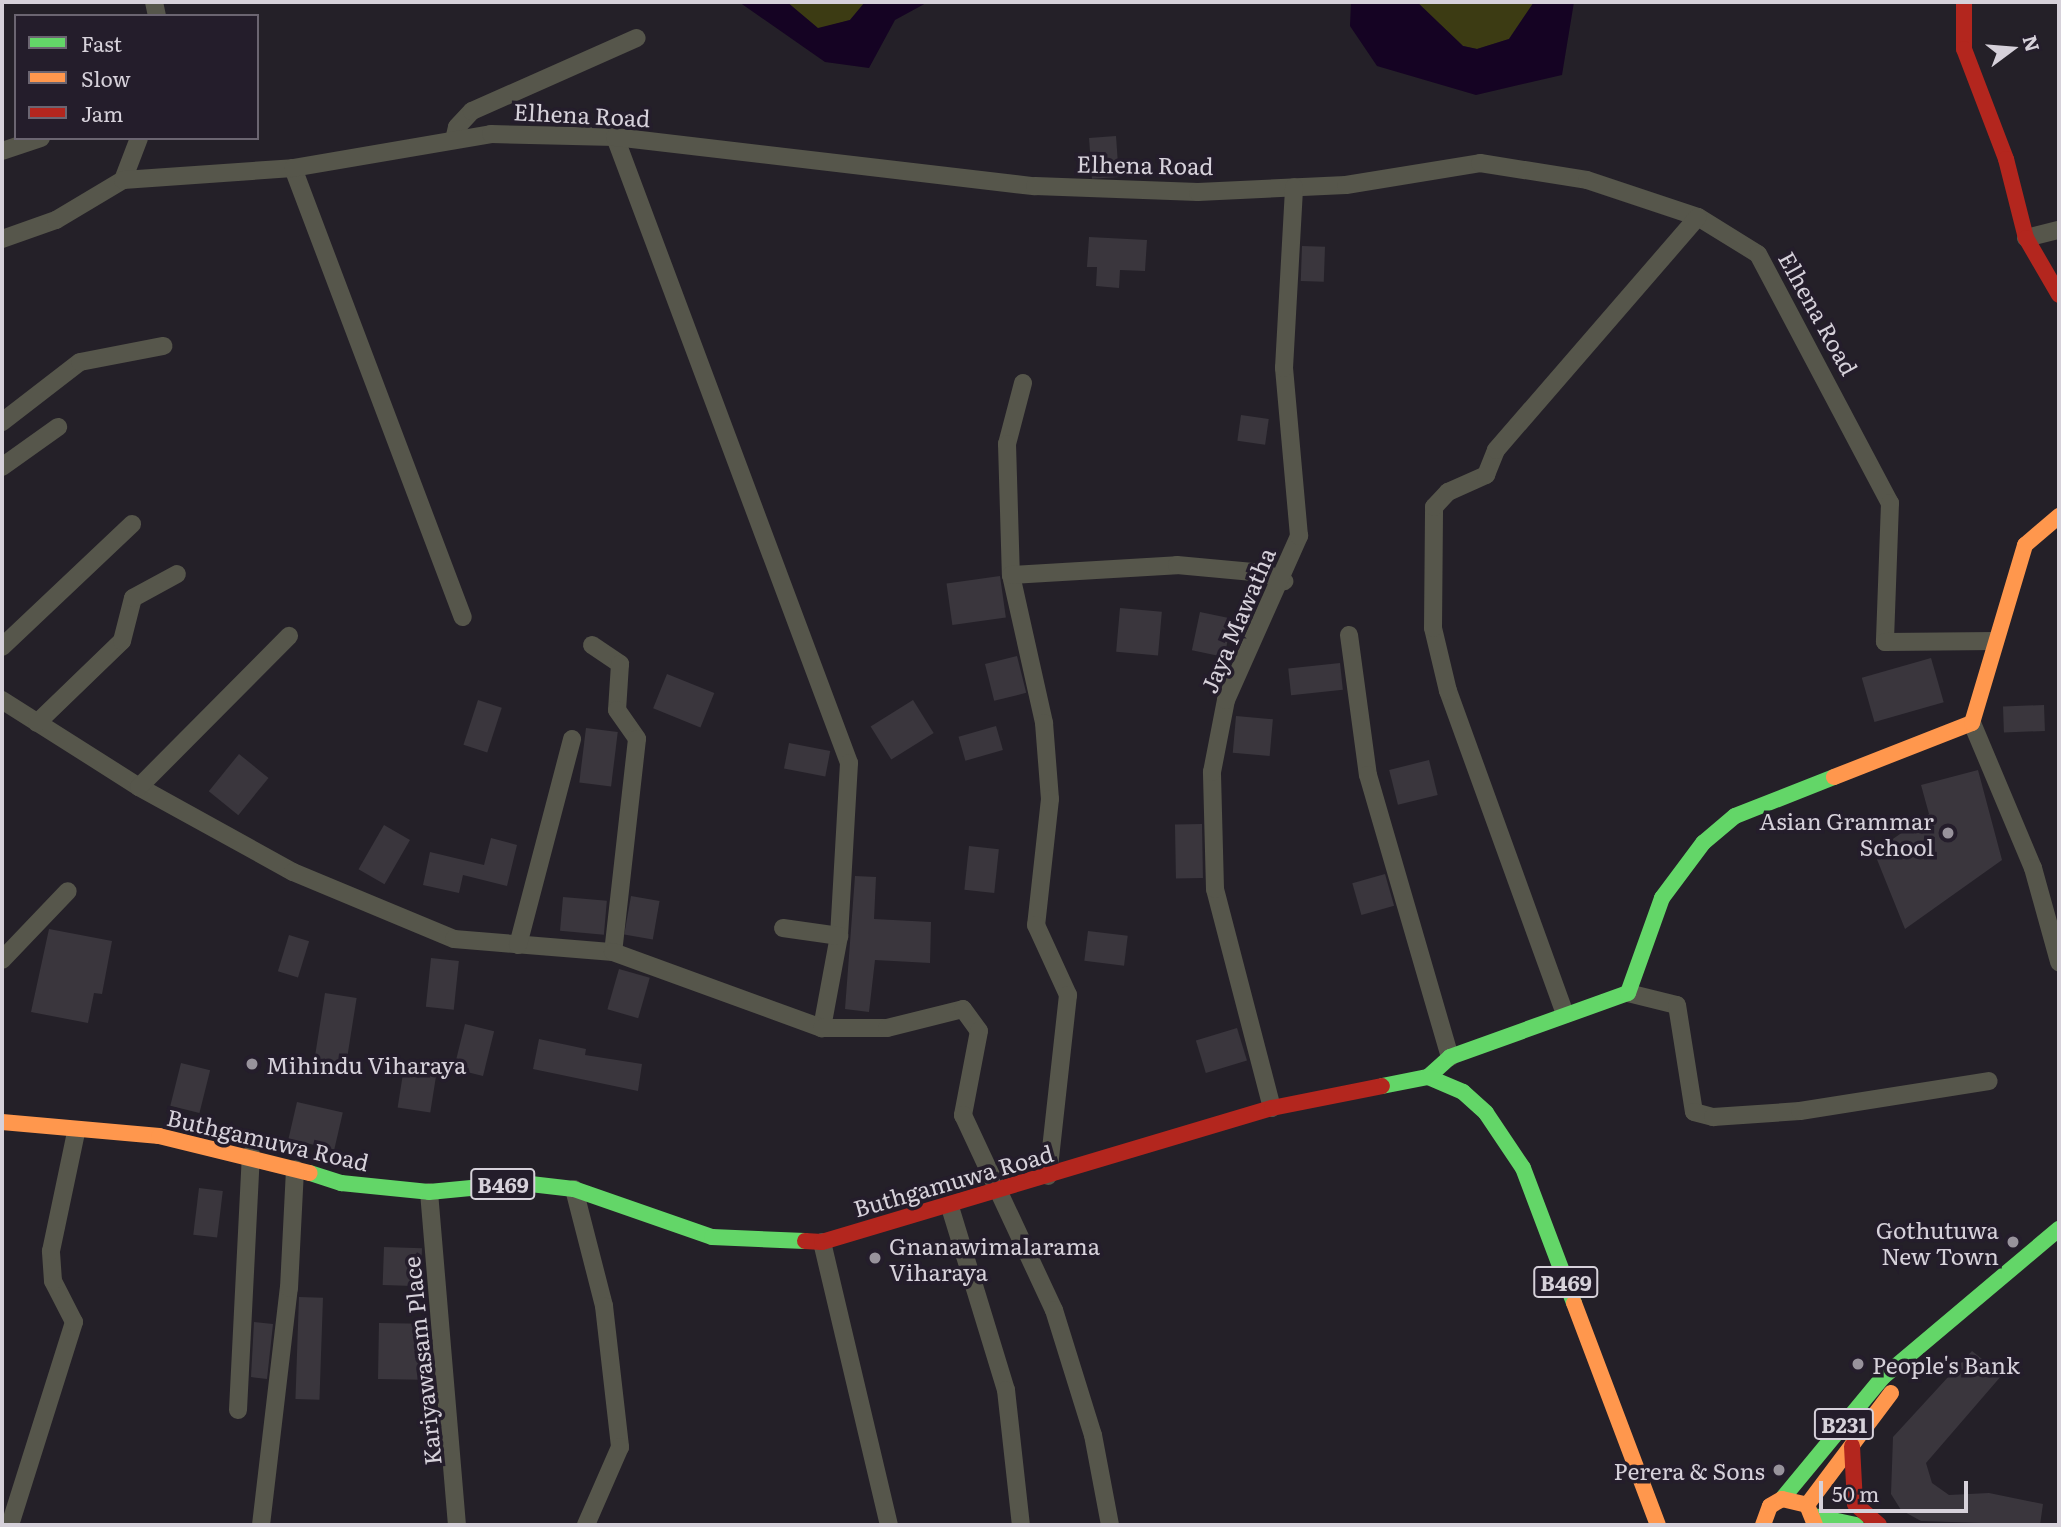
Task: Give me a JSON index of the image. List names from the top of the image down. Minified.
{"streets":{"main road":["Buthgamuwa Road","B469","B231"],"street":["Elhena Road","Jaya Mawatha","Kariyawasam Place"]},"crossings":[["Elhena Road","Jaya Mawatha"],["Jaya Mawatha","Buthgamuwa Road"],["Buthgamuwa Road","B469"],["Buthgamuwa Road","Kariyawasam Place"]],"places":["Asian Grammar School","Mihindu Viharaya","Gothutuwa New Town","Gnanawimalarama Viharaya","People's Bank","Perera & Sons"],"legend":["Fast","Slow","Jam"],"scale_bar":"50 m","north":"right"}
